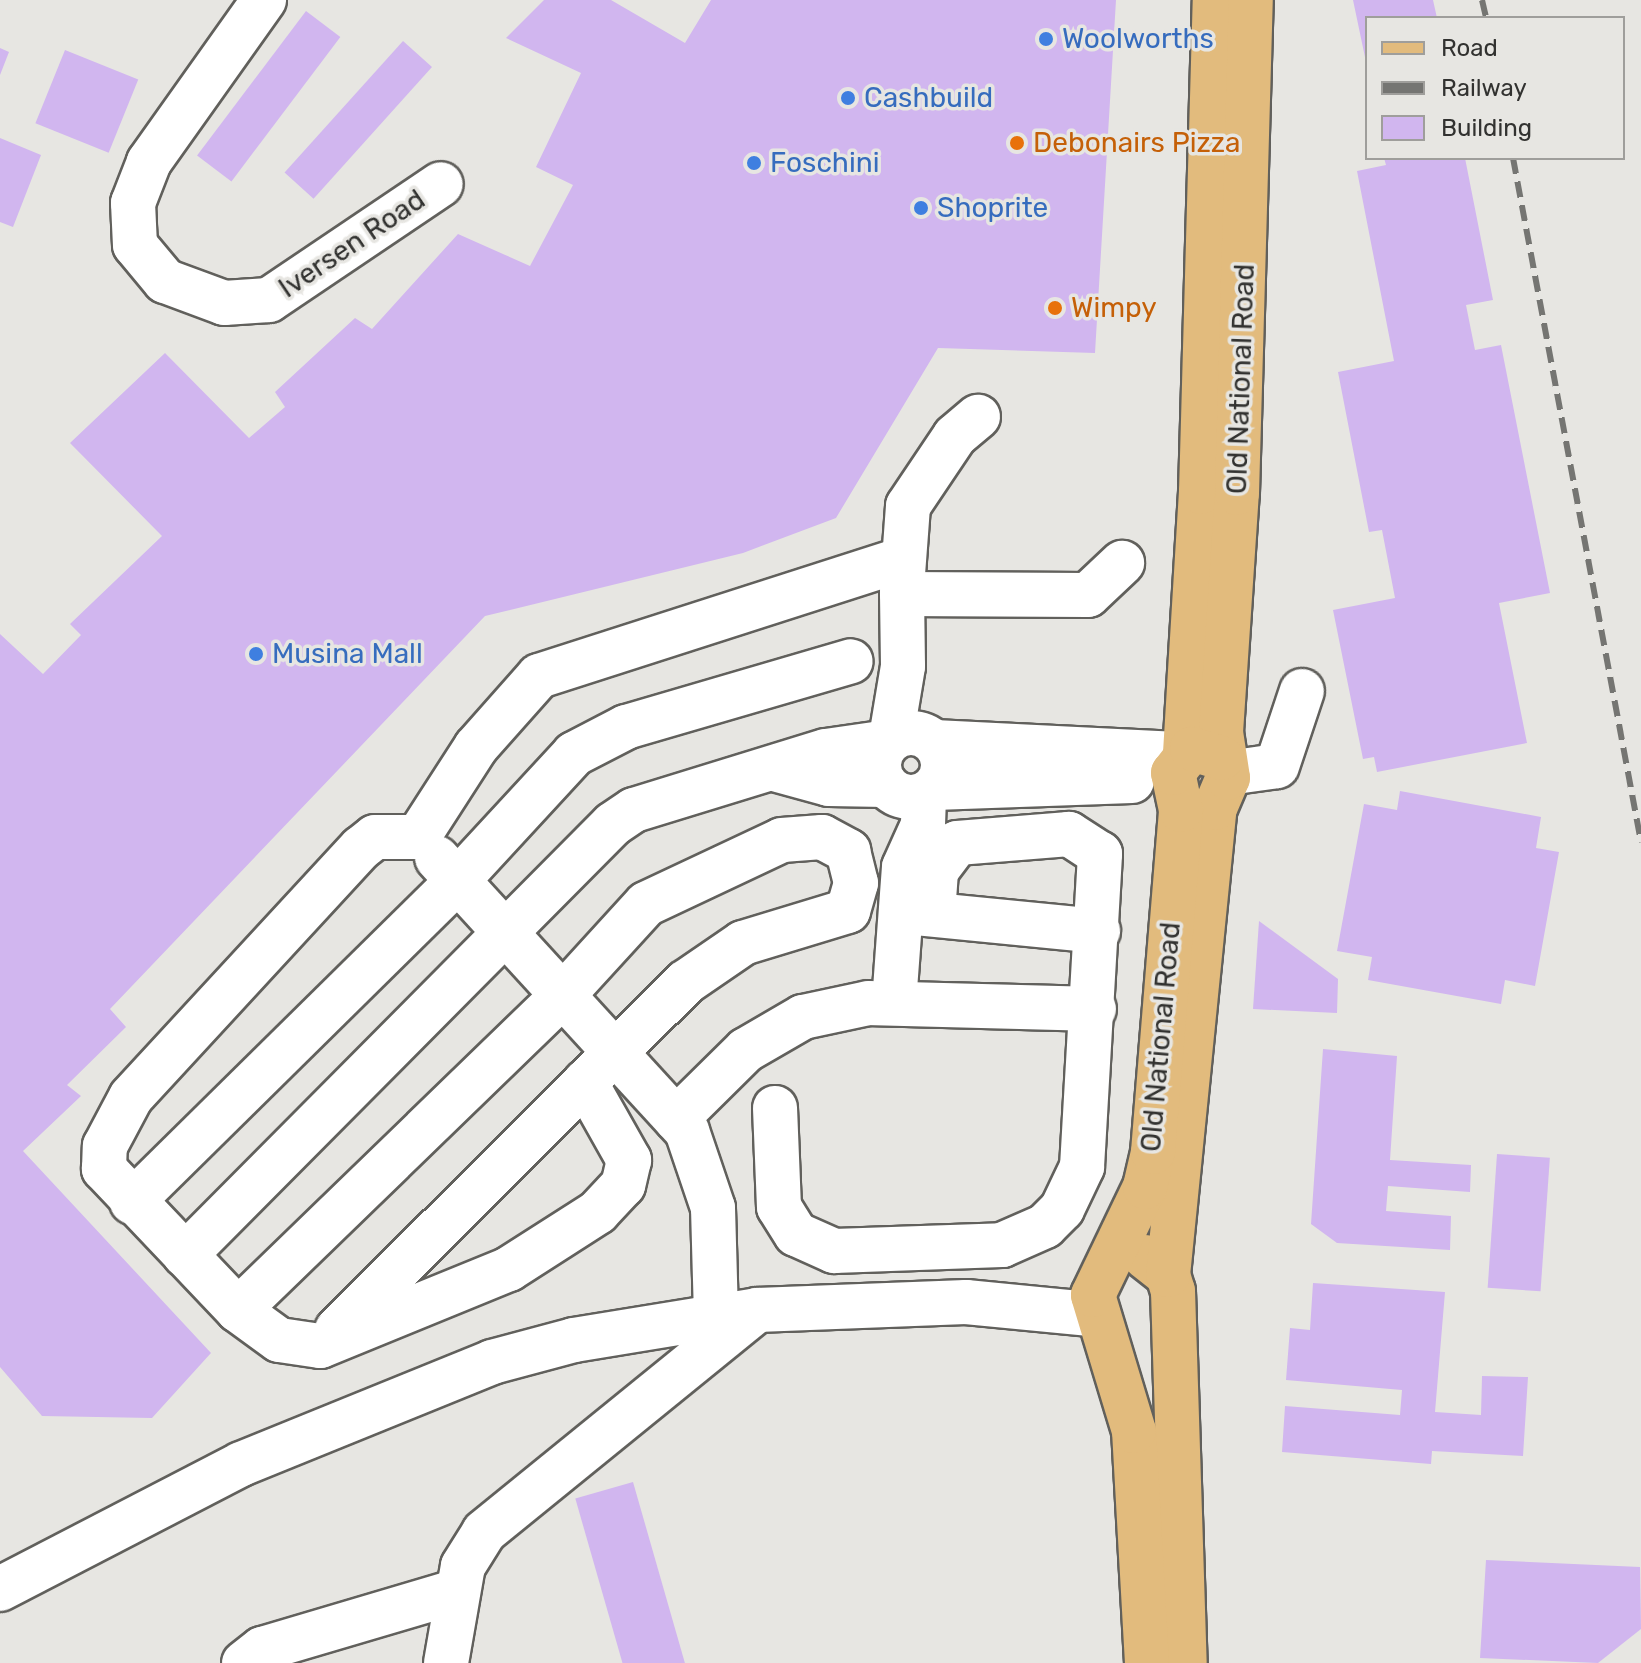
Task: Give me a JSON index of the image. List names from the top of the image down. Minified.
{"streets":{"main road":["Old National Road"],"street":["Iversen Road"]},"places":["Woolworths","Cashbuild","Debonairs Pizza","Foschini","Shoprite","Wimpy","Musina Mall"],"legend":["Road","Railway","Building"]}
